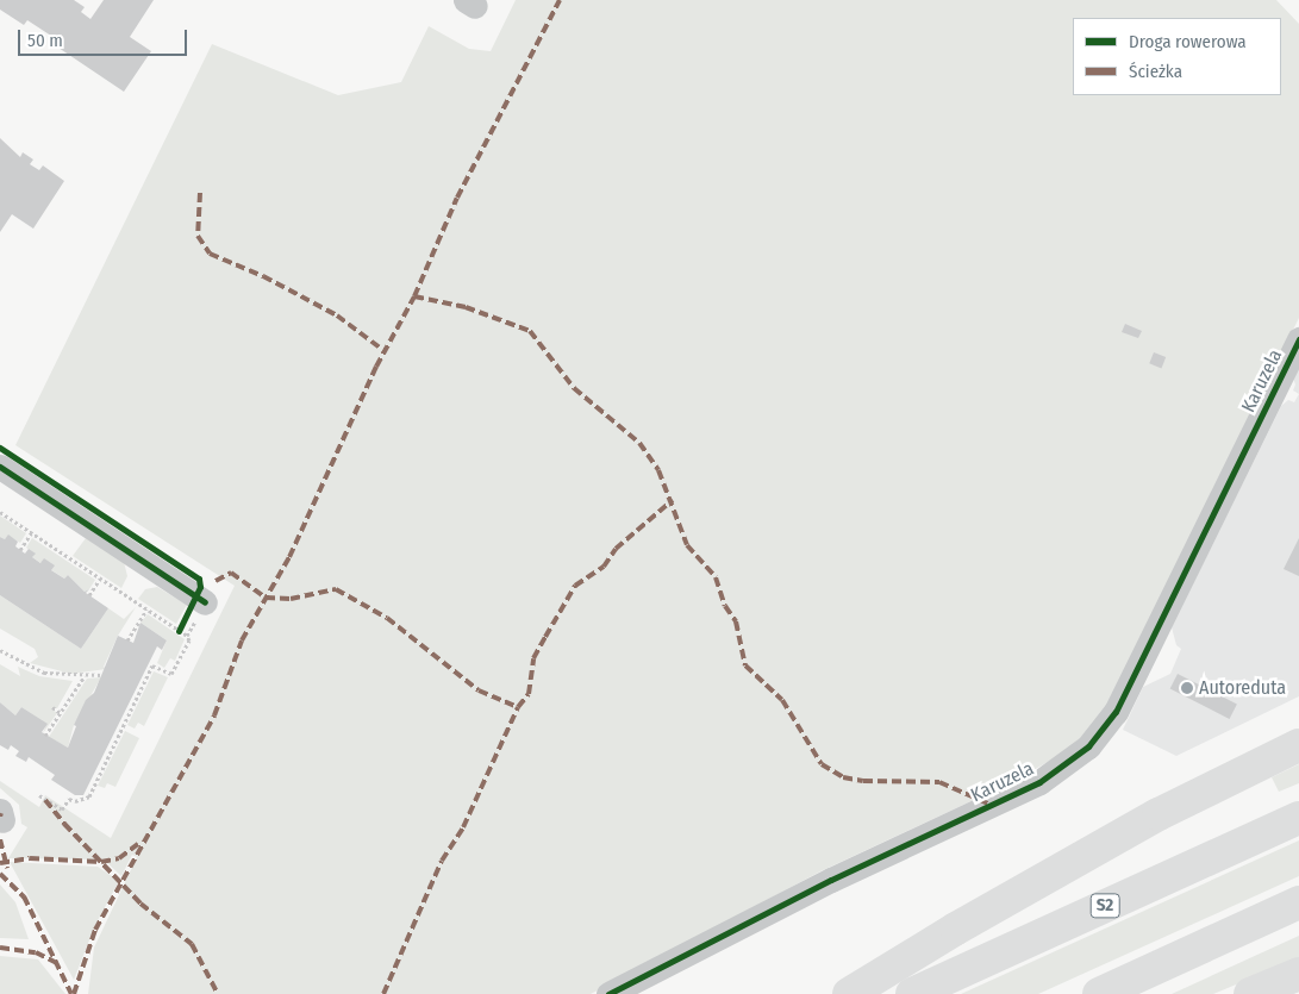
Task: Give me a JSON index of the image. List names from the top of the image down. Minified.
{"streets":{"highway":["S2"],"street":["Karuzela"]},"places":["Autoreduta"],"legend":["Droga rowerowa","Ścieżka"],"scale_bar":"50 m"}
